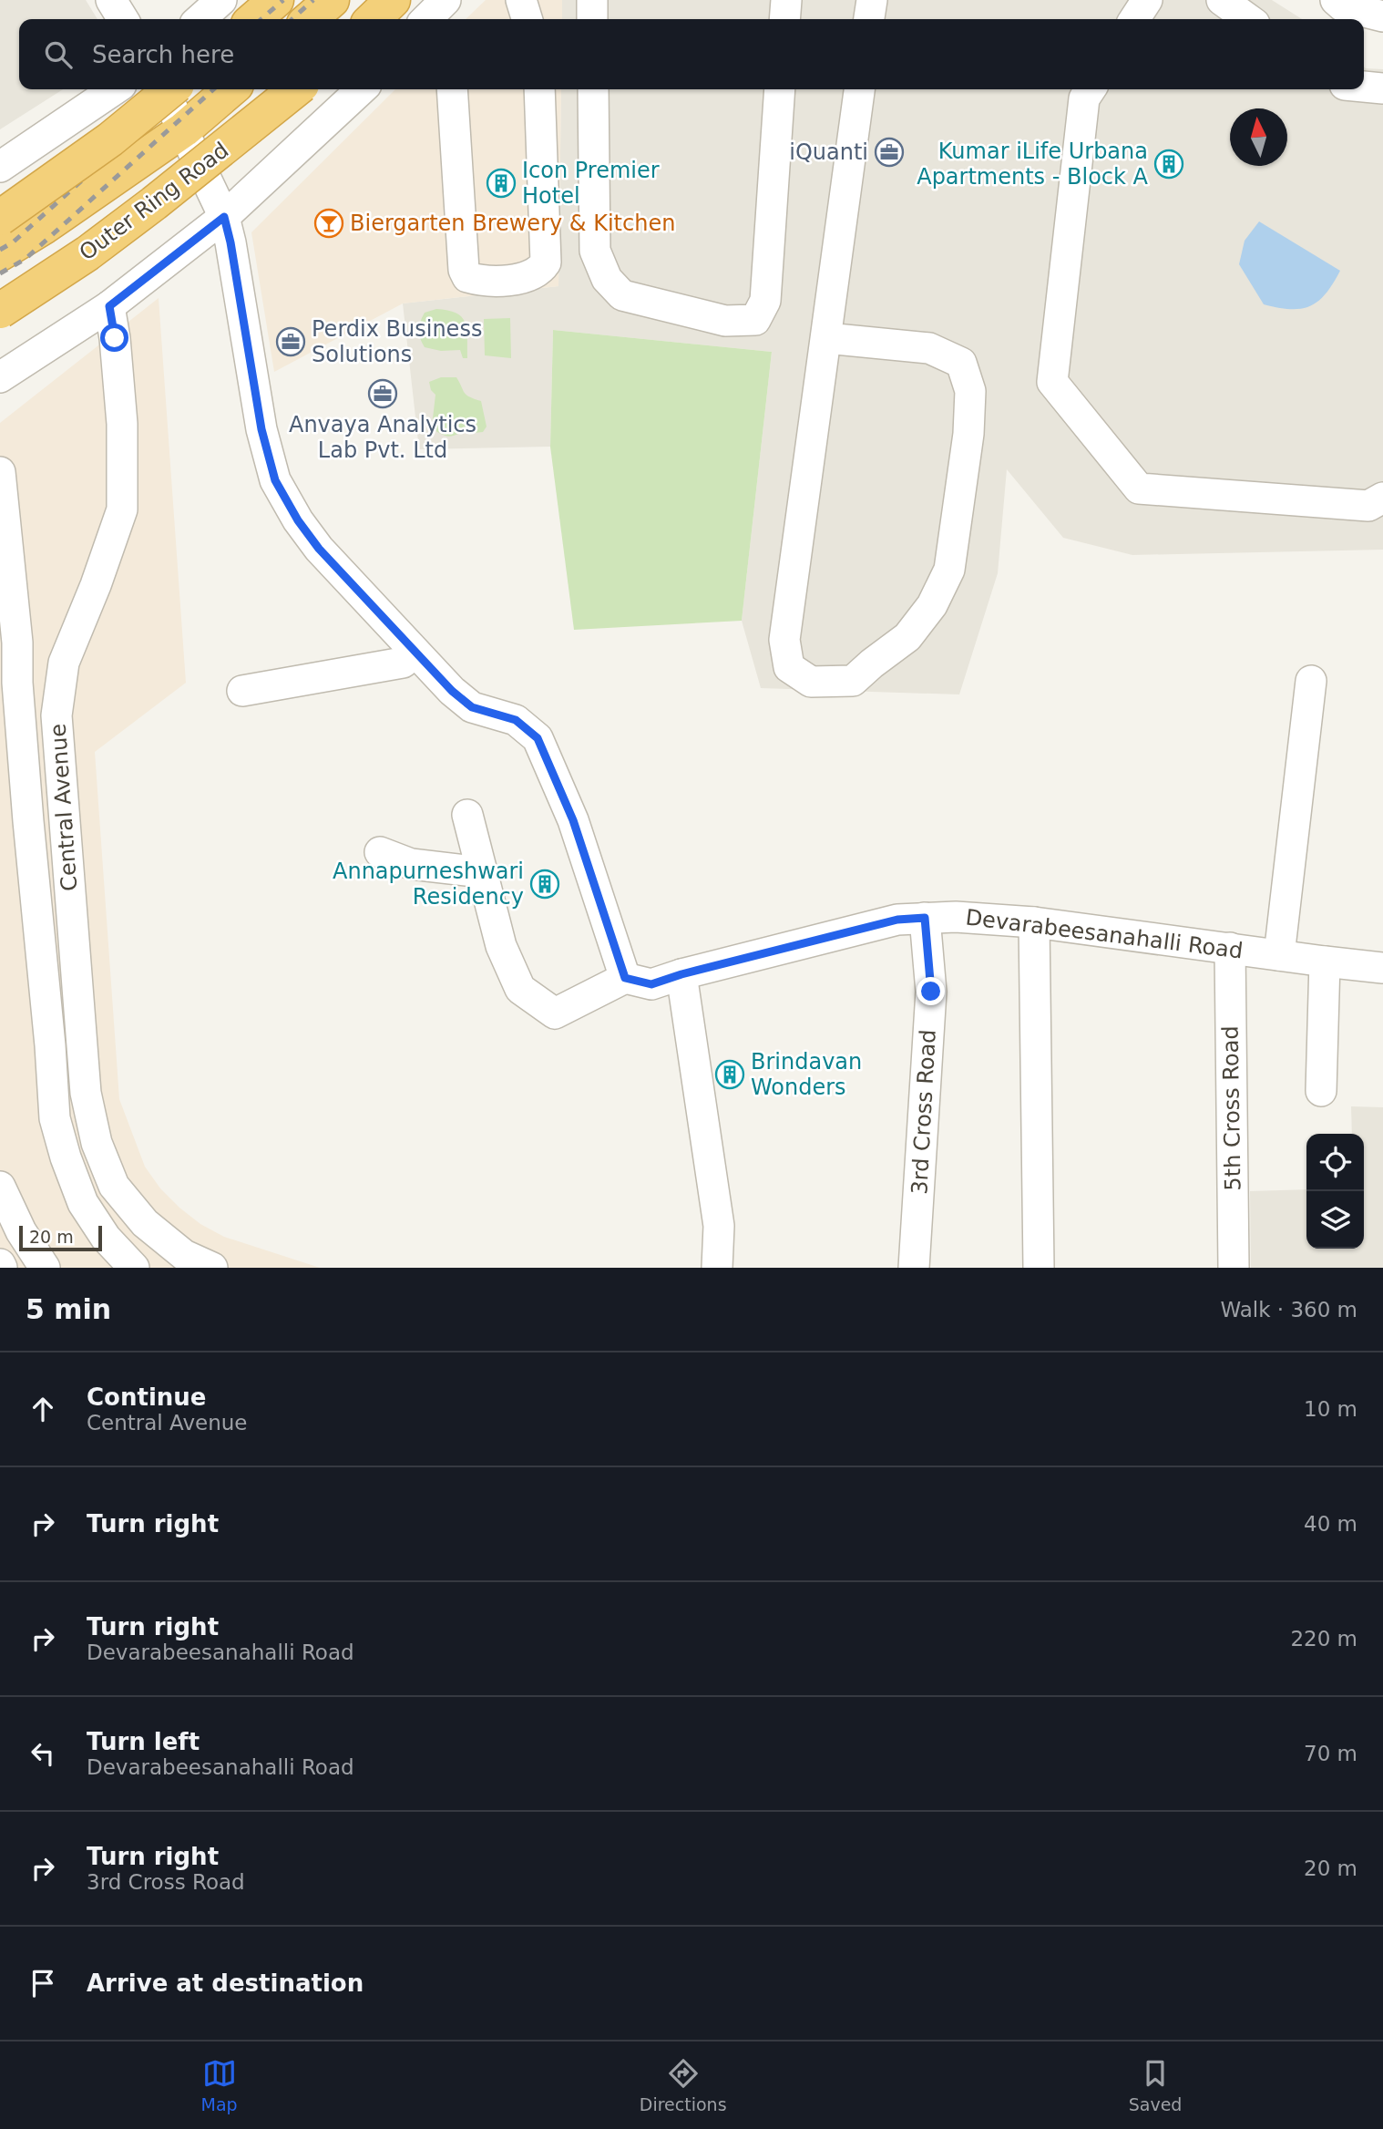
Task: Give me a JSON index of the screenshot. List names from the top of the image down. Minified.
{"streets":{"highway":["Outer Ring Road"],"street":["Central Avenue","Devarabeesanahalli Road","5th Cross Road","3rd Cross Road"]},"crossings":[["Devarabeesanahalli Road","5th Cross Road"],["Devarabeesanahalli Road","3rd Cross Road"]],"places":{"office":["iQuanti","Perdix Business Solutions","Anvaya Analytics Lab Pvt. Ltd"],"building":["Kumar iLife Urbana Apartments - Block A","Icon Premier Hotel","Annapurneshwari Residency","Brindavan Wonders"],"bar":["Biergarten Brewery & Kitchen"]},"scale_bar":"20 m","north":"top","page":{"search":"Search here","scale":"20 m","heading":["5 min","Walk · 360 m"],"list":[["Continue","Central Avenue","10 m"],["Turn right","40 m"],["Turn right","Devarabeesanahalli Road","220 m"],["Turn left","Devarabeesanahalli Road","70 m"],["Turn right","3rd Cross Road","20 m"],"Arrive at destination"],"nav":["Map","Directions","Saved"]}}
